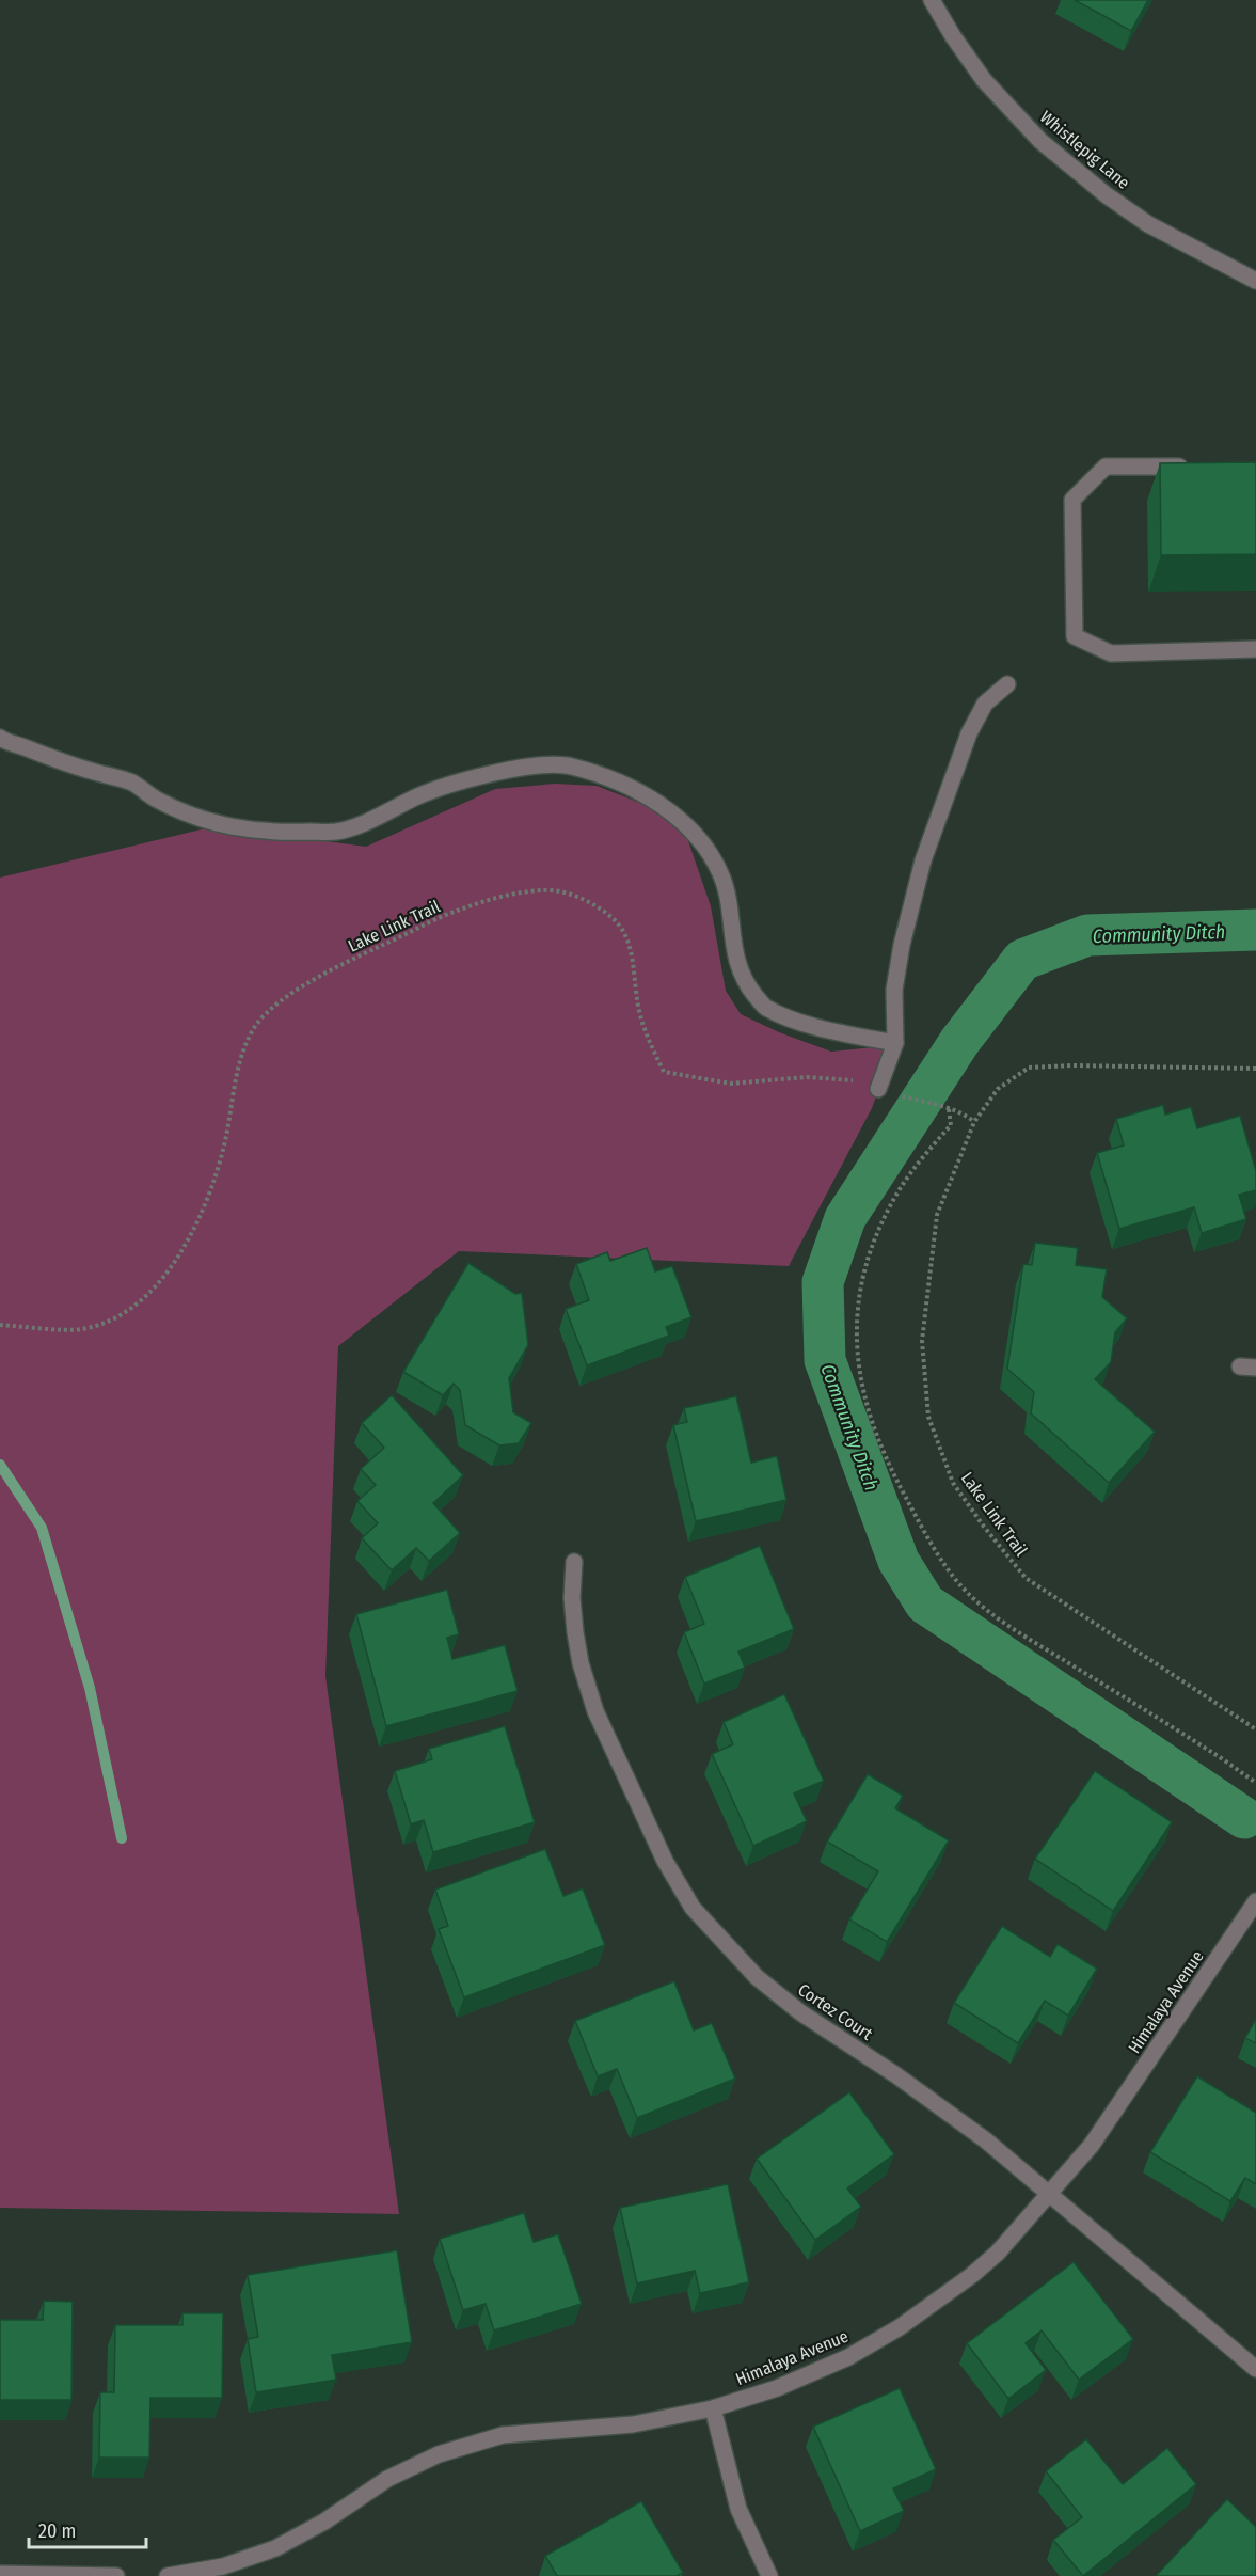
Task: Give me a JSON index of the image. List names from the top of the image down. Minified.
{"streets":{"street":["Whistlepig Lane","Himalaya Avenue","Cortez Court"],"path":["Lake Link Trail"]},"crossings":[["Himalaya Avenue","Cortez Court"]],"water":["Community Ditch"],"scale_bar":"20 m"}
